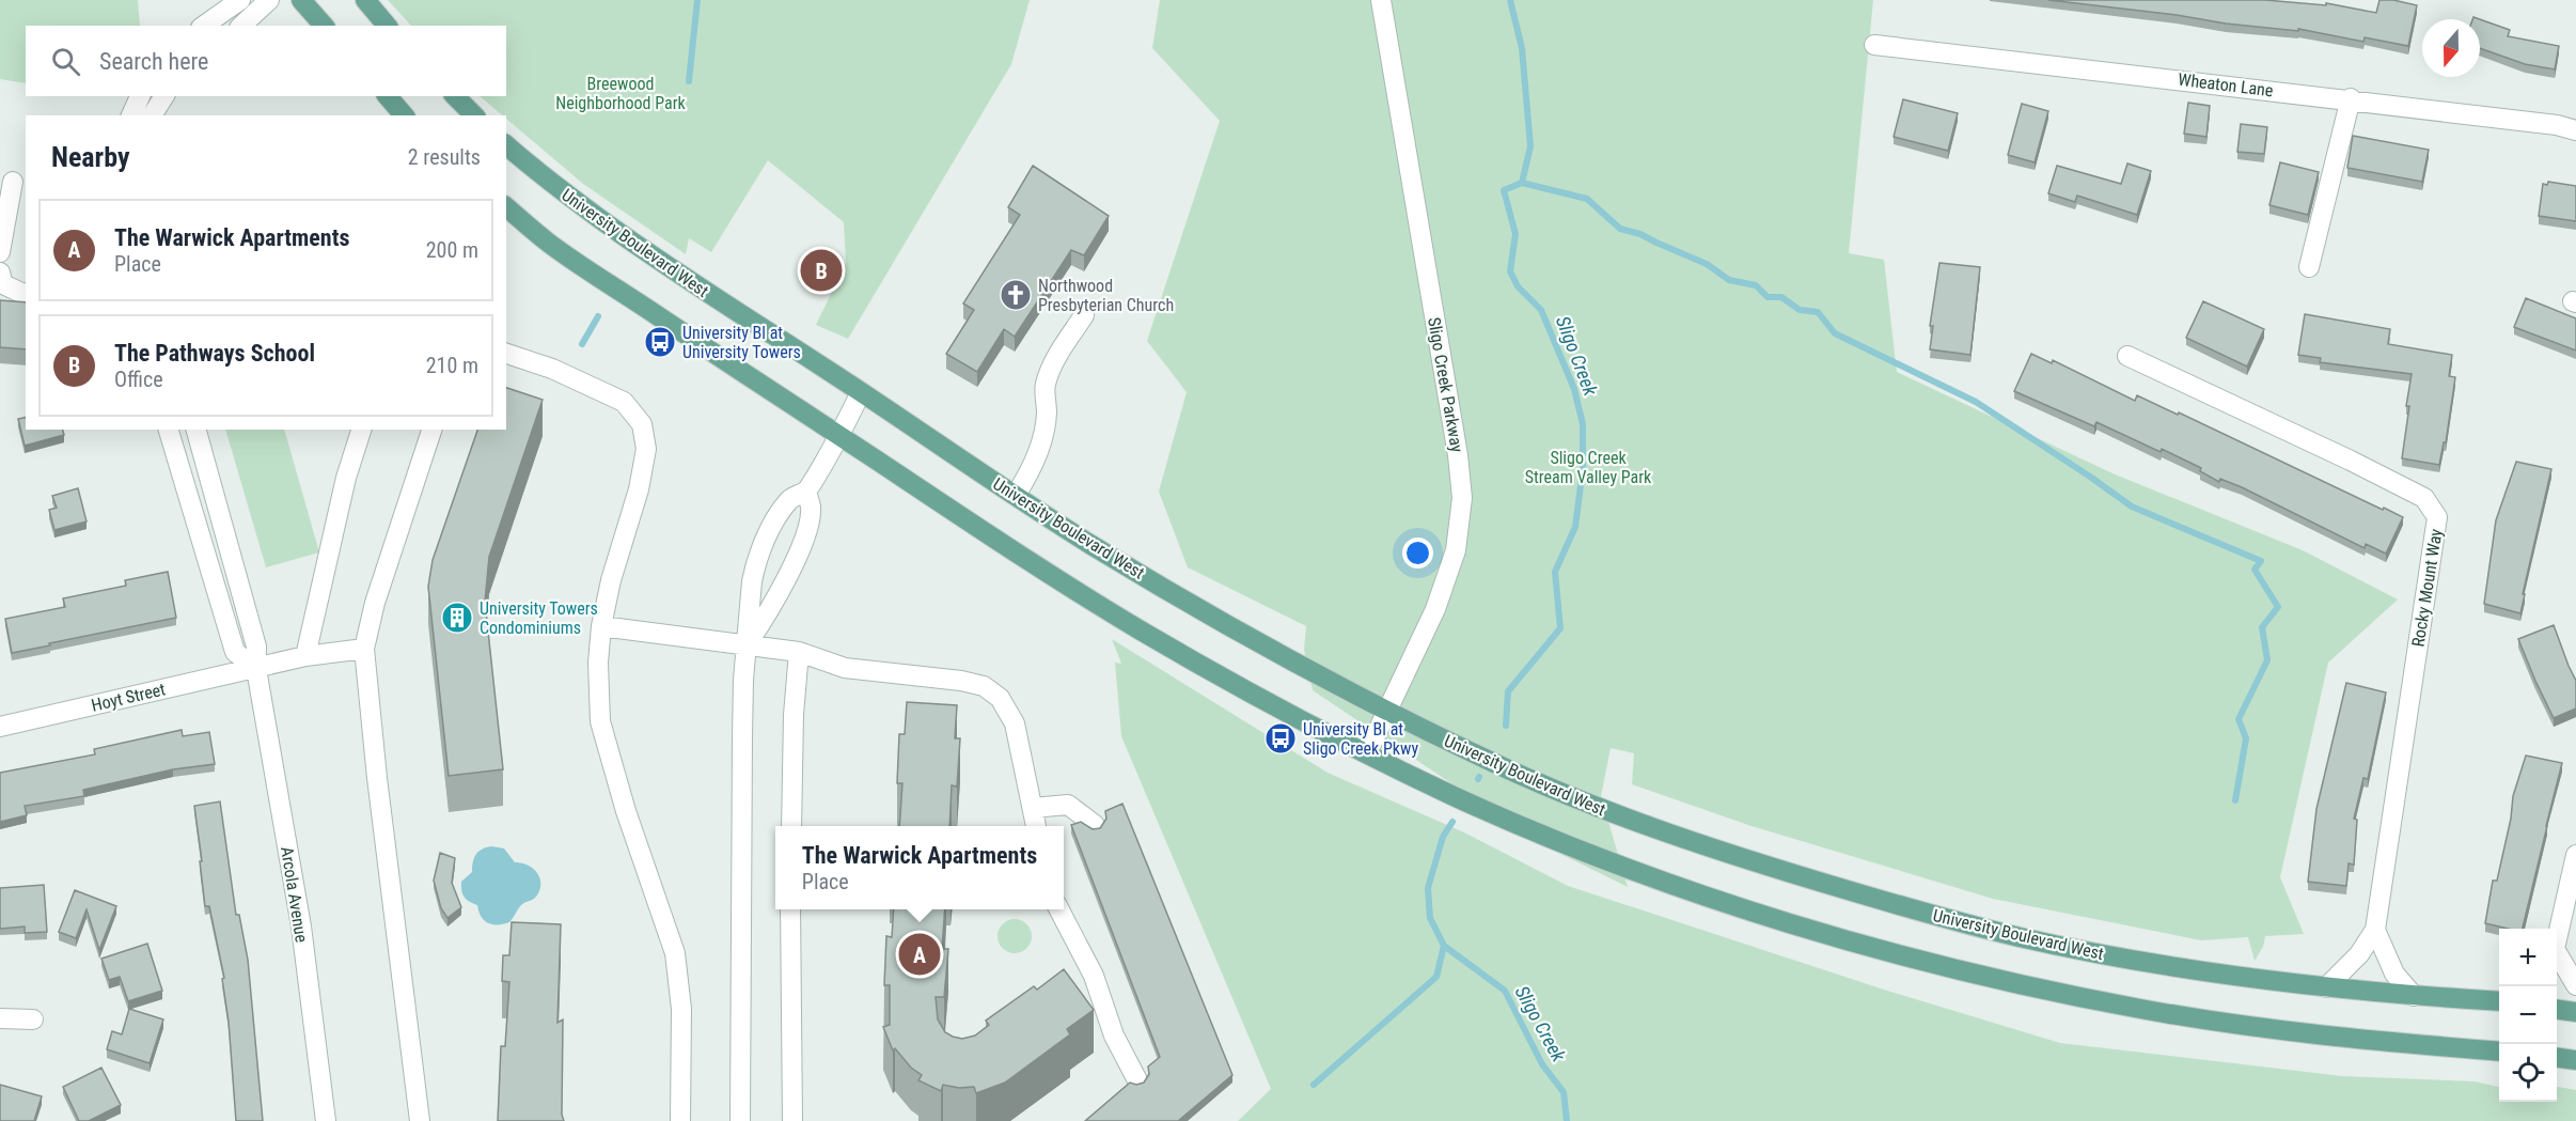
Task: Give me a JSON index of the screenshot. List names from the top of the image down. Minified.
{"streets":{"main road":["University Boulevard West"],"street":["Wheaton Lane","Sligo Creek Parkway","Rocky Mount Way","Hoyt Street","Arcola Avenue"]},"crossings":[["University Boulevard West","Sligo Creek Parkway"],["University Boulevard West","Rocky Mount Way"],["Hoyt Street","Arcola Avenue"]],"water":["Sligo Creek"],"parks":["Breewood Neighborhood Park","Sligo Creek Stream Valley Park"],"places":{"church":["Northwood Presbyterian Church"],"bus stop":["University Bl at University Towers","University Bl at Sligo Creek Pkwy"],"building":["University Towers Condominiums"]},"north":"bottom","page":{"search":"Search here","heading":["Nearby","2 results"],"list":[{"mark":"A","name":"The Warwick Apartments","note":"Place","value":"200 m"},{"mark":"B","name":"The Pathways School","note":"Office","value":"210 m"}],"pins":["B","A"],"popup":["The Warwick Apartments","Place"],"map_buttons":["+","−"]}}
